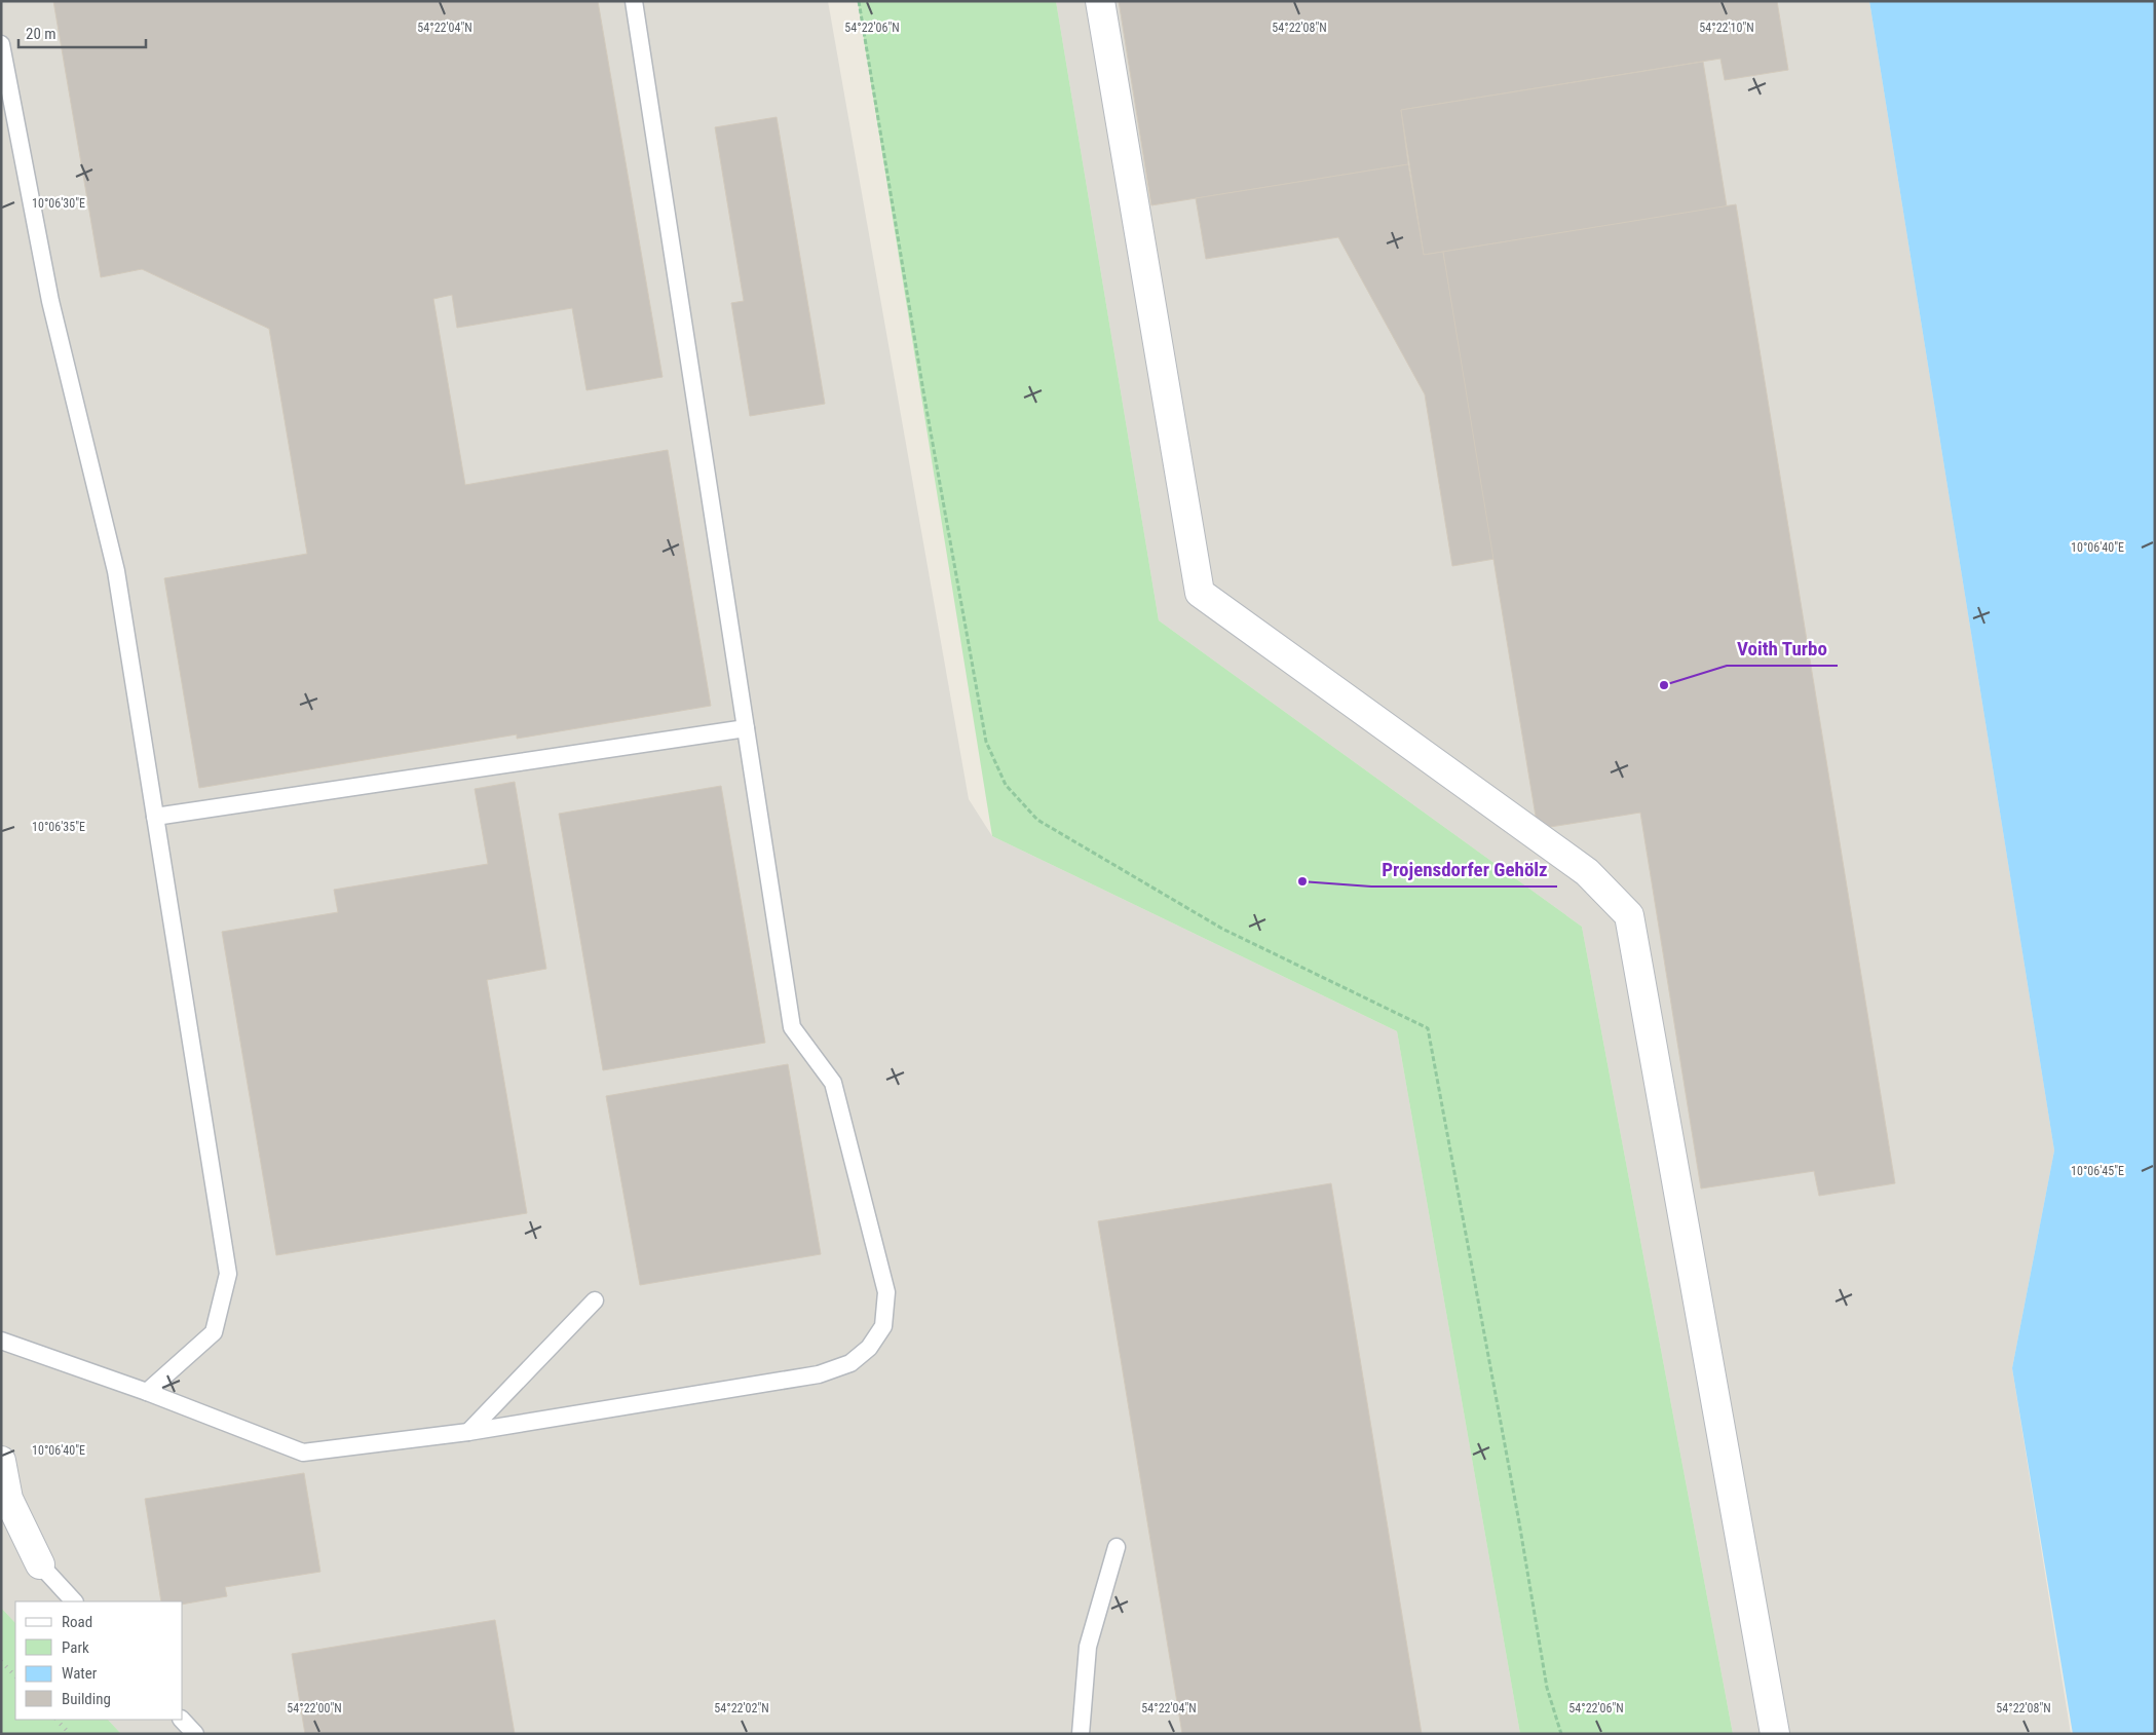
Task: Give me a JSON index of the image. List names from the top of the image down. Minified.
{"places":["Voith Turbo","Projensdorfer Gehölz"],"legend":["Road","Park","Water","Building"],"scale_bar":"20 m","coordinates":["54°22'04\"N","54°22'06\"N","54°22'08\"N","54°22'10\"N","10°06'30\"E","10°06'40\"E","10°06'35\"E","10°06'45\"E","54°22'00\"N","54°22'02\"N"]}
